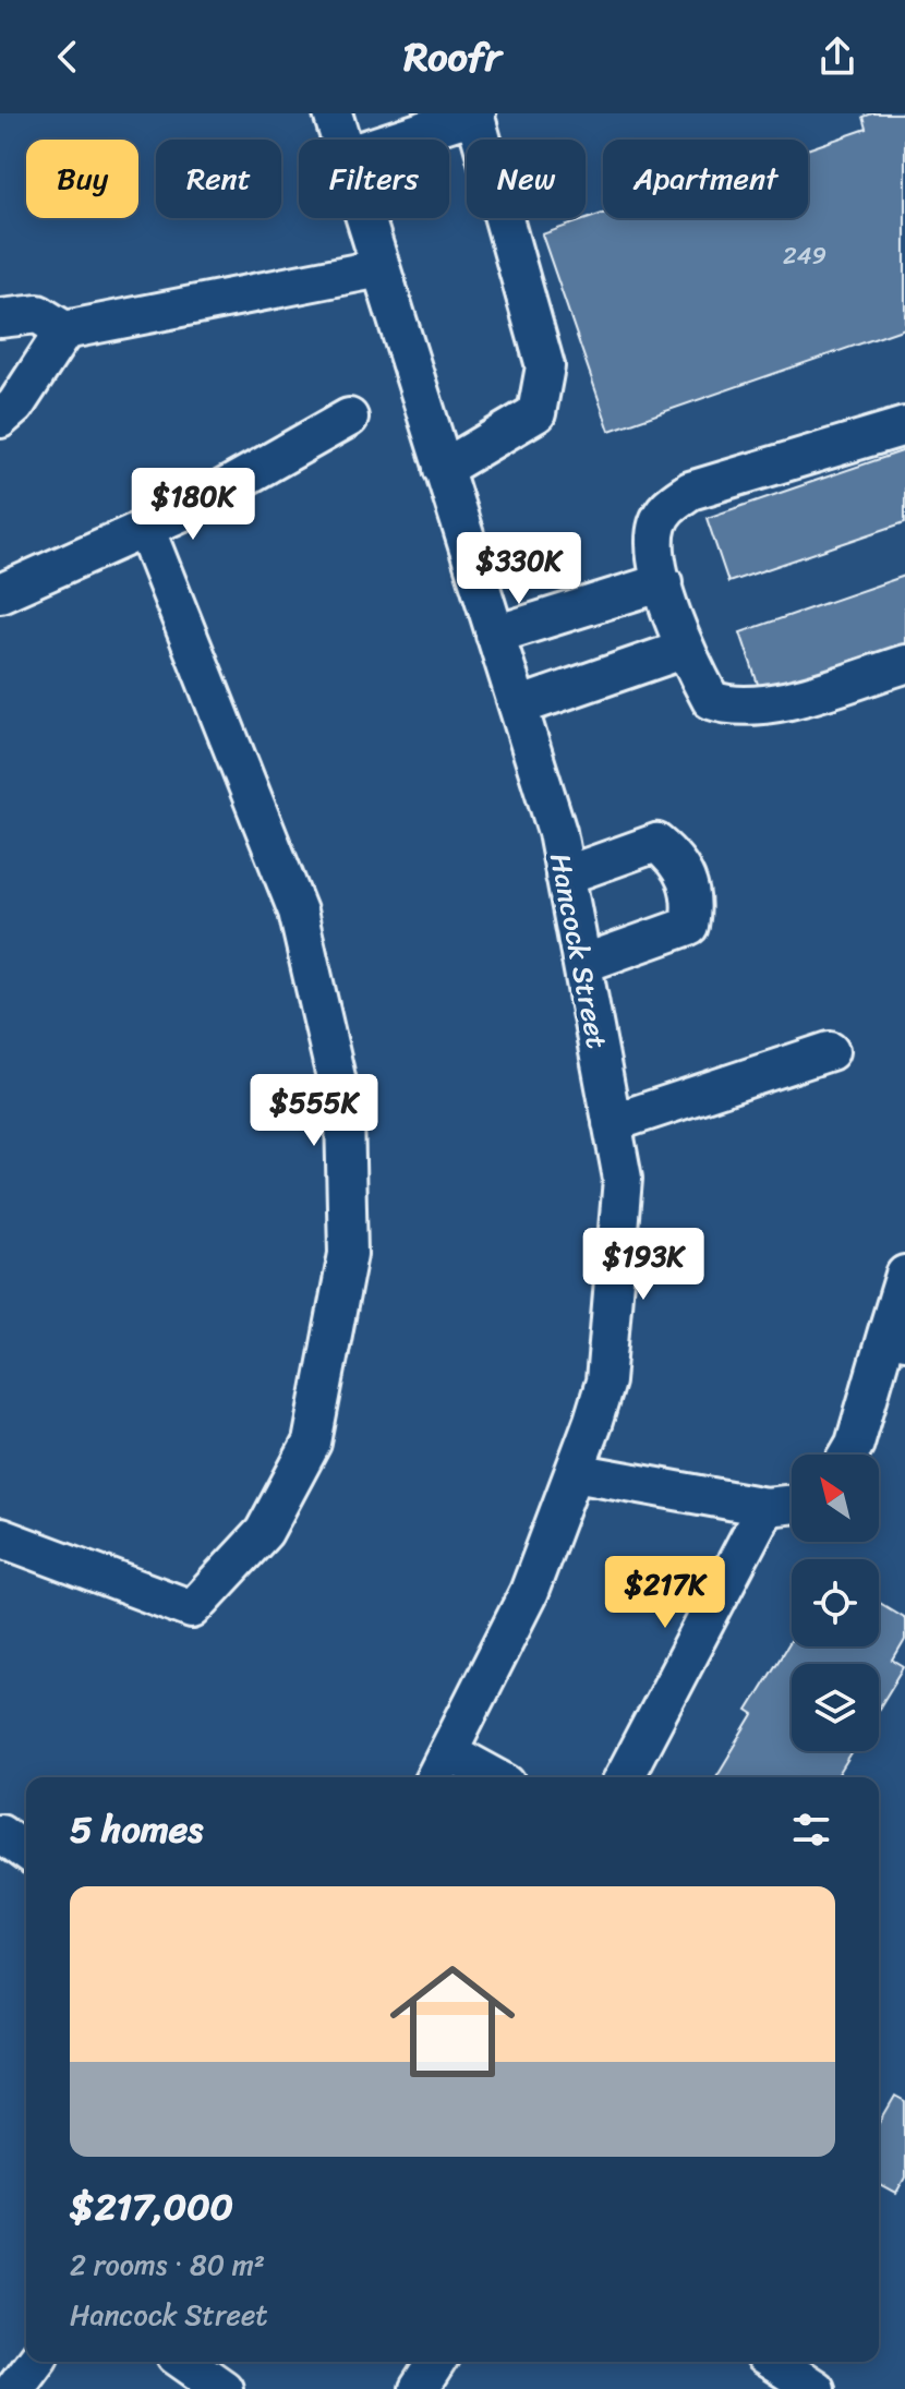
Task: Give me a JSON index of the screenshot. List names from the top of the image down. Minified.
{"streets":{"street":["Hancock Street"]},"house_numbers":["249"],"north":"top left","page":{"header":"Roofr","chip":["Buy","Rent","Filters","New","Apartment"],"price":["$180K","$330K","$555K","$193K","$217K"],"heading":"5 homes","list":[{"name":"$217,000","note":"2 rooms · 80 m² · Hancock Street"}]}}
